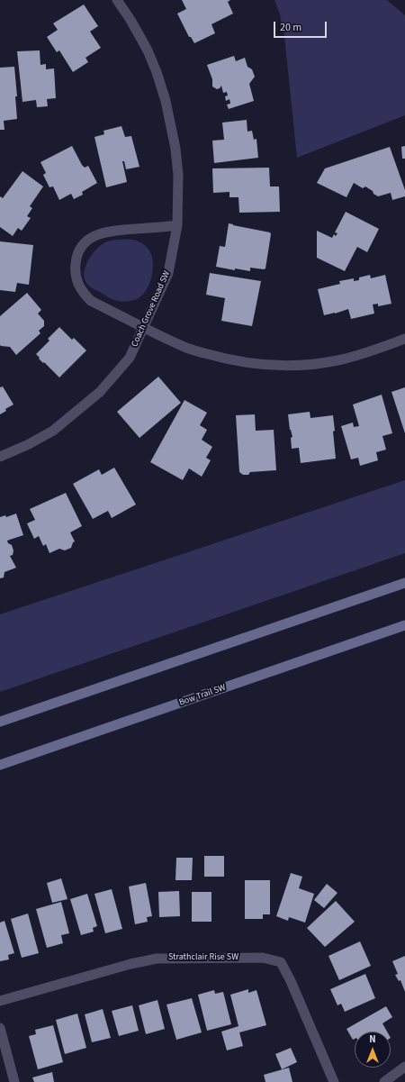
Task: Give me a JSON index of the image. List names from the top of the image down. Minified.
{"streets":{"main road":["Bow Trail SW"],"street":["Coach Grove Road SW","Strathclair Rise SW"]},"scale_bar":"20 m","north":"top"}
